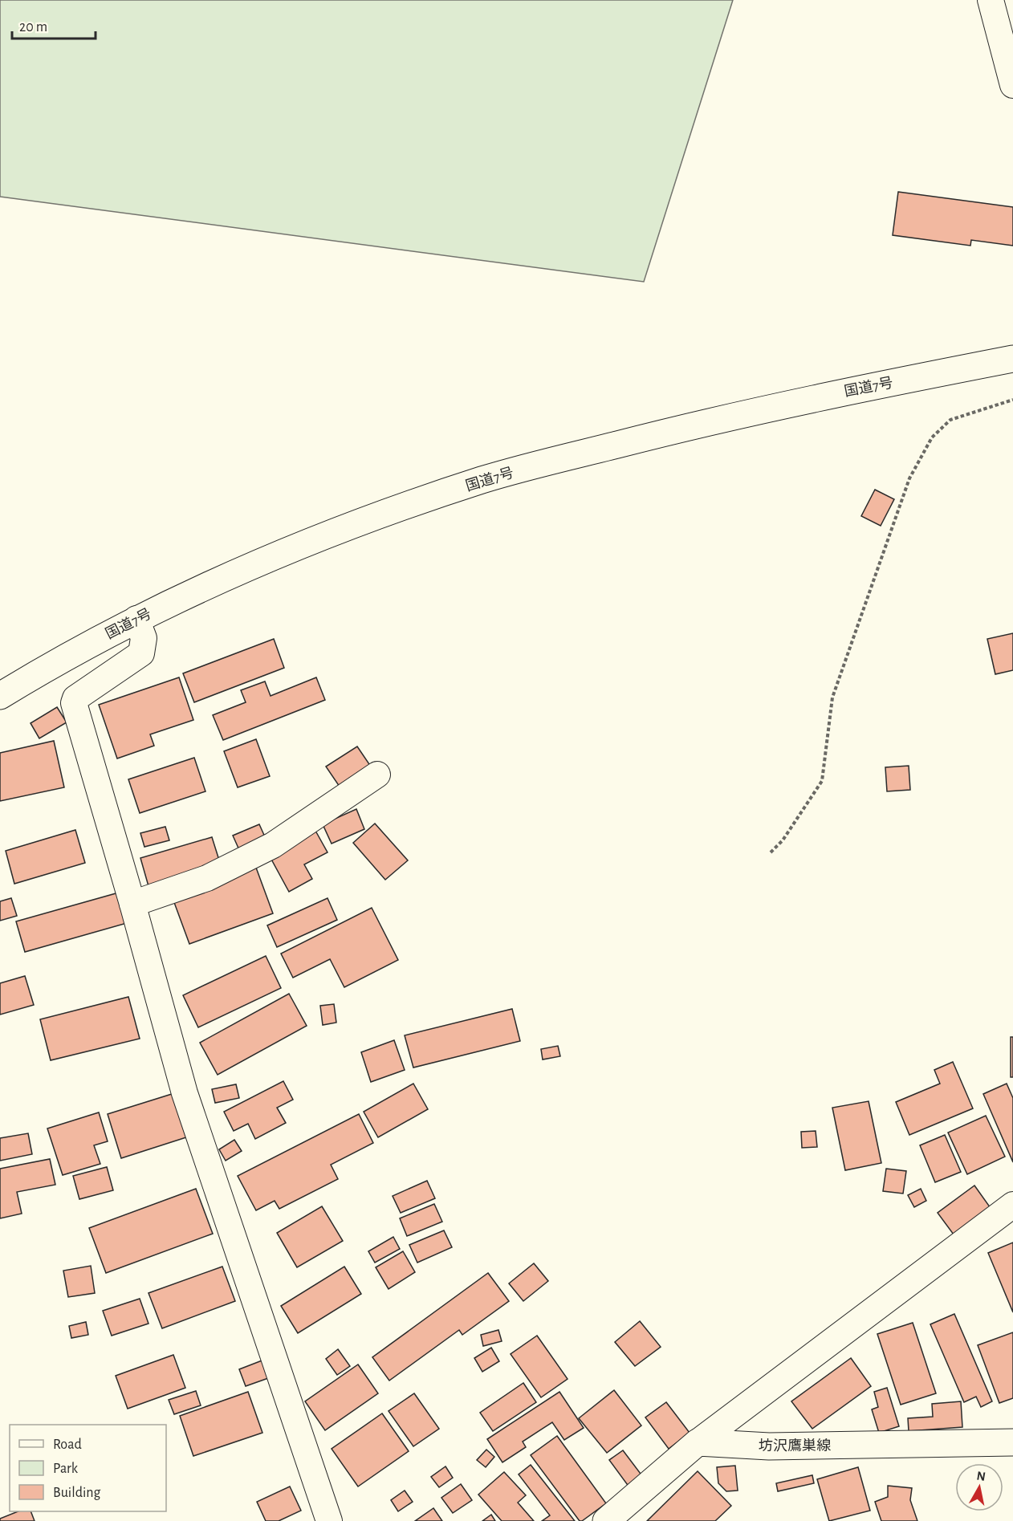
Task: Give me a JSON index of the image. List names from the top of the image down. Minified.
{"streets":{"main road":["国道7号","坊沢鷹巣線"]},"legend":["Road","Park","Building"],"scale_bar":"20 m","north":"top"}
